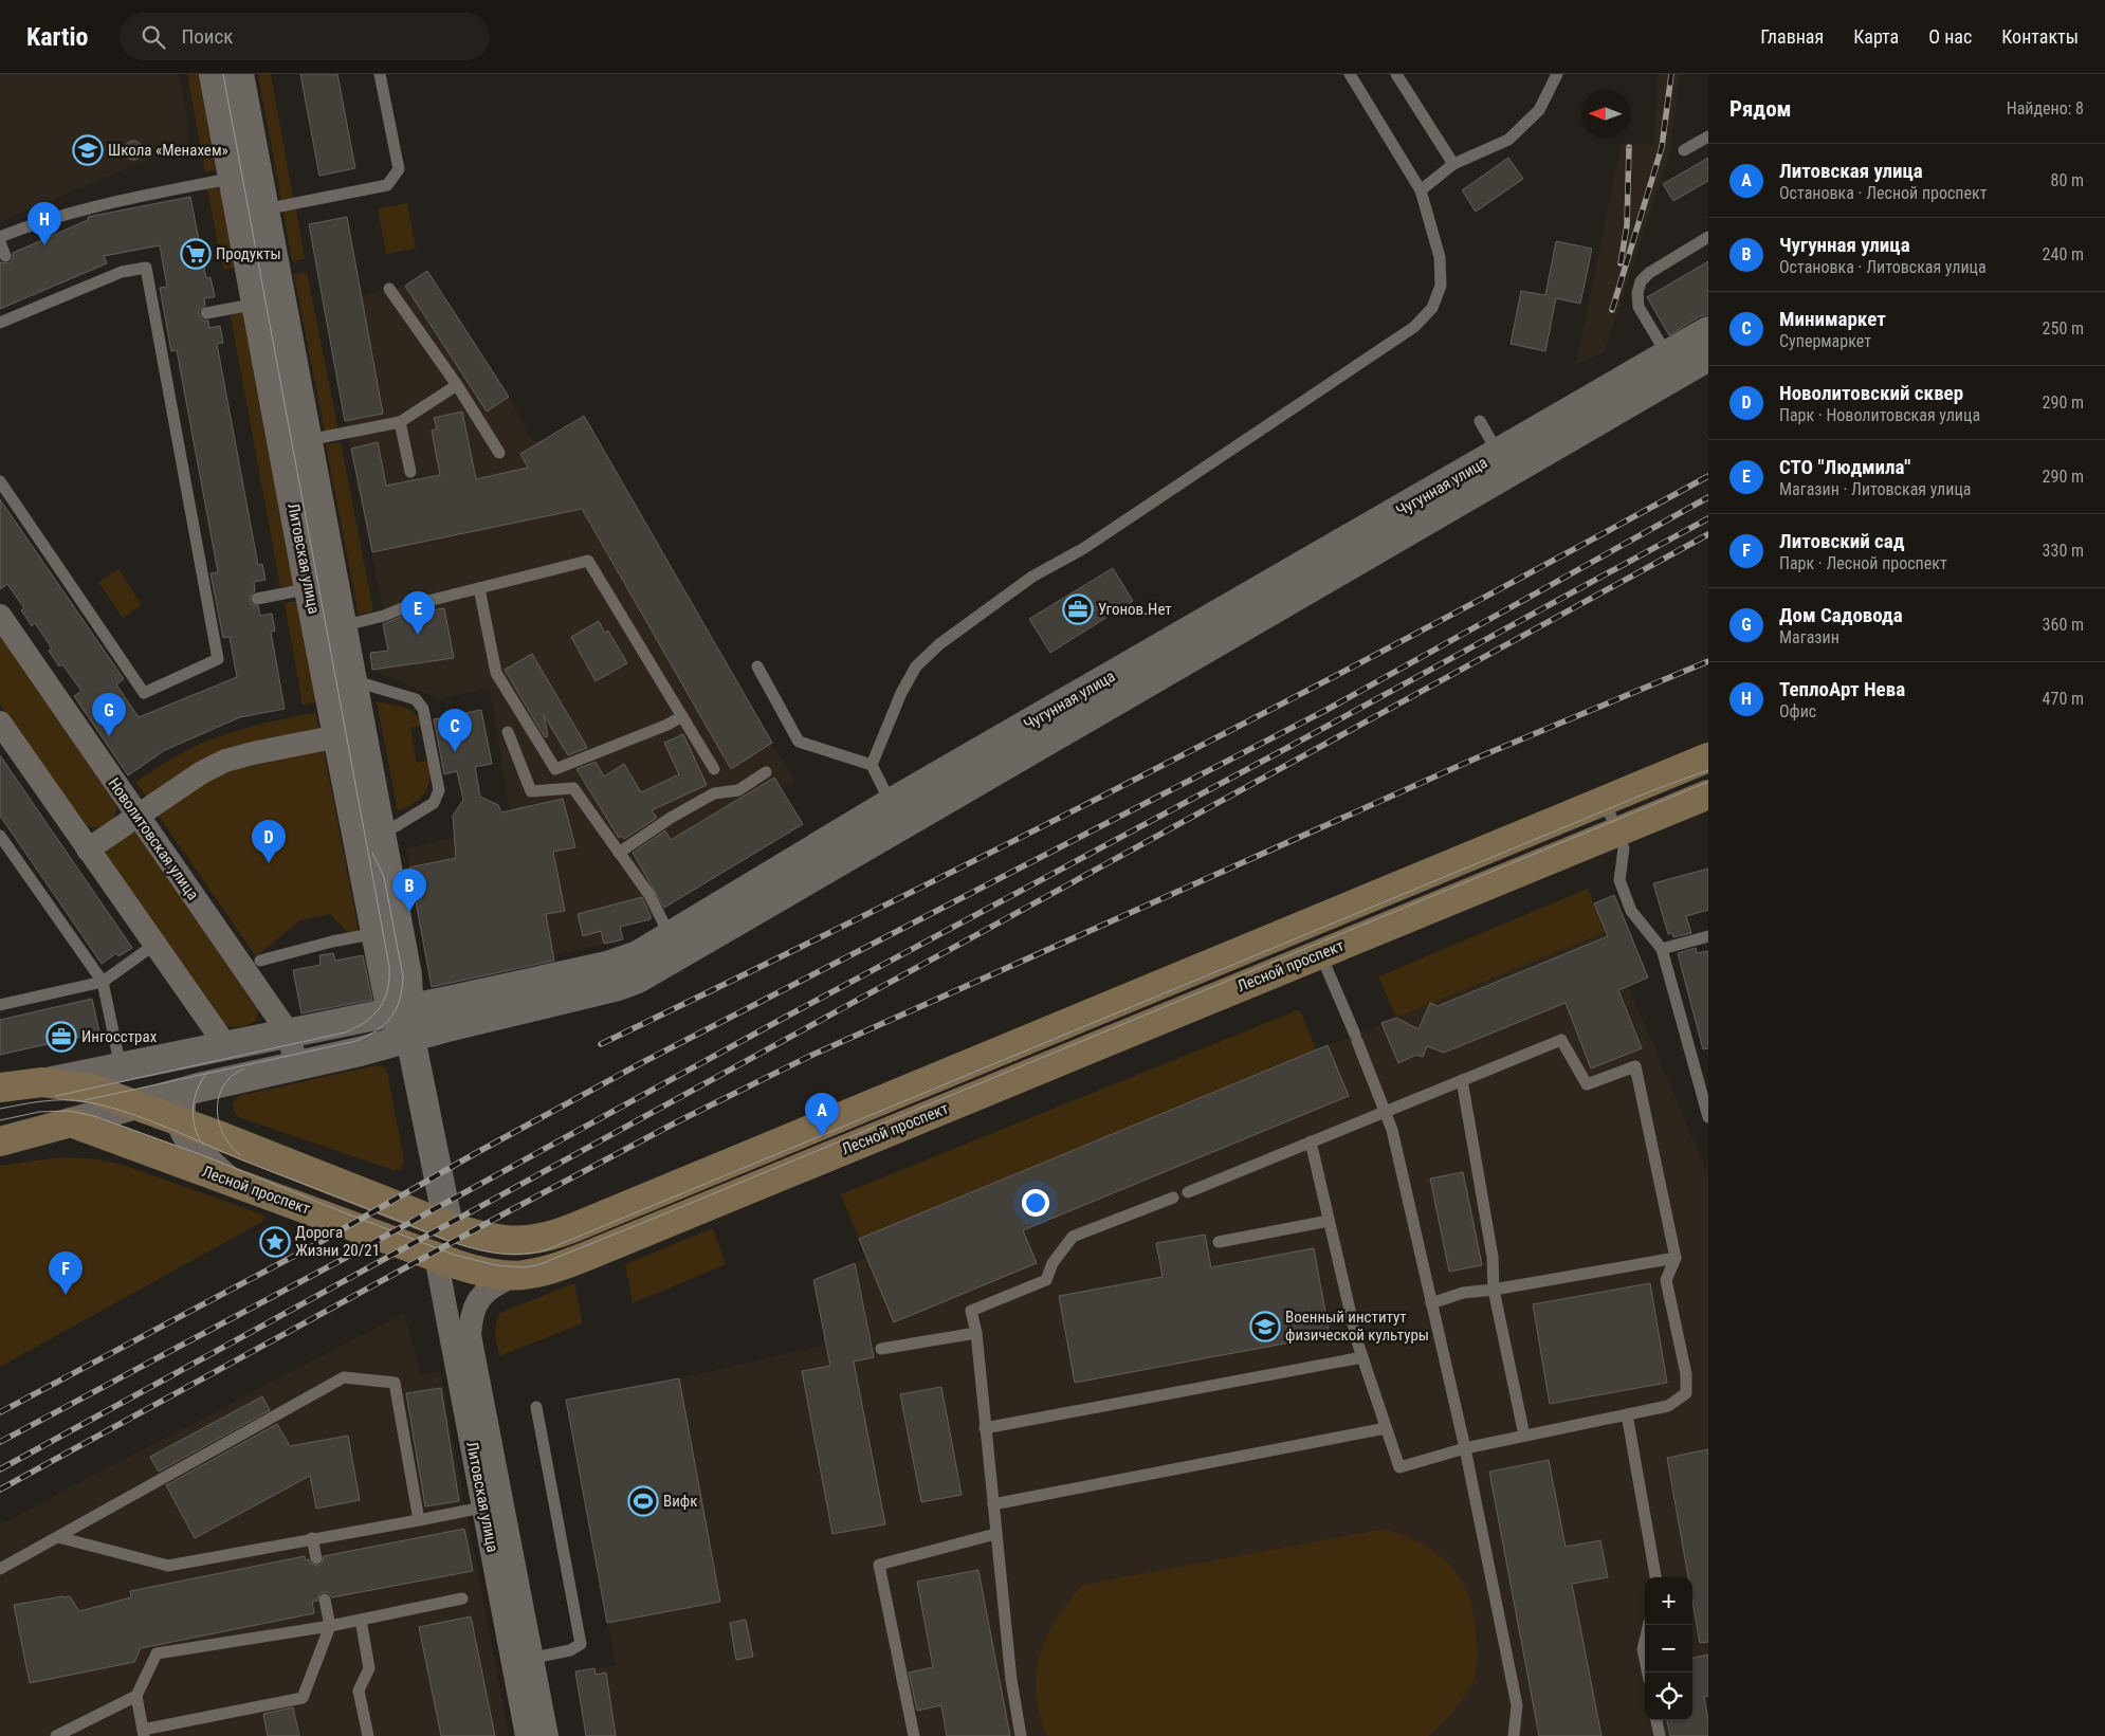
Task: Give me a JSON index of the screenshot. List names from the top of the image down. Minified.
{"streets":{"main road":["Лесной проспект"],"street":["Чугунная улица","Литовская улица","Новолитовская улица"]},"crossings":[["Чугунная улица","Литовская улица"],["Чугунная улица","Лесной проспект"],["Литовская улица","Лесной проспект"],["Новолитовская улица","Лесной проспект"]],"places":{"school or university":["Школа «Менахем»","Военный институт физической культуры"],"supermarket":["Продукты"],"office":["Угонов.Нет","Ингосстрах"],"place":["Дорога Жизни 20/21"],"sports":["Вифк"]},"north":"left","page":{"header":"Kartio","search":"Поиск","nav":["Главная","Карта","О нас","Контакты"],"heading":["Рядом","Найдено: 8"],"list":[{"mark":"A","name":"Литовская улица","note":"Остановка · Лесной проспект","value":"80 m"},{"mark":"B","name":"Чугунная улица","note":"Остановка · Литовская улица","value":"240 m"},{"mark":"C","name":"Минимаркет","note":"Супермаркет","value":"250 m"},{"mark":"D","name":"Новолитовский сквер","note":"Парк · Новолитовская улица","value":"290 m"},{"mark":"E","name":"СТО \"Людмила\"","note":"Магазин · Литовская улица","value":"290 m"},{"mark":"F","name":"Литовский сад","note":"Парк · Лесной проспект","value":"330 m"},{"mark":"G","name":"Дом Садовода","note":"Магазин","value":"360 m"},{"mark":"H","name":"ТеплоАрт Нева","note":"Офис","value":"470 m"}],"pins":["H","E","G","C","D","B","A","F"],"map_buttons":["+","−"]}}
